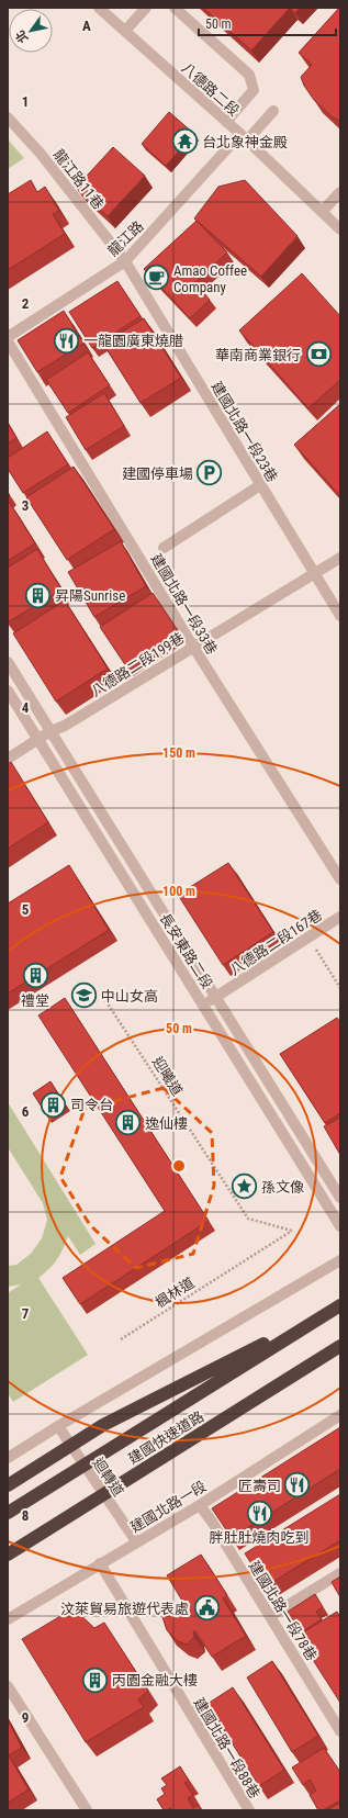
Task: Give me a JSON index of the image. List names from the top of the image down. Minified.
{"streets":{"highway":["建國快速道路"],"street":["八德路二段","龍江路11巷","龍江路","建國北路一段23巷","建國北路一段33巷","八德路二段199巷","八德路二段167巷","長安東路二段","迴轉道","建國北路一段","建國北路一段78巷","建國北路一段88巷"],"path":["迎曦道","楓林道"]},"crossings":[["八德路二段","龍江路"],["龍江路11巷","龍江路"],["龍江路11巷","建國北路一段23巷"],["龍江路","建國北路一段23巷"],["建國北路一段23巷","八德路二段199巷"],["建國北路一段33巷","八德路二段199巷"],["八德路二段199巷","長安東路二段"],["八德路二段167巷","長安東路二段"],["迎曦道","楓林道"],["迴轉道","建國北路一段"],["建國北路一段","建國北路一段78巷"],["建國北路一段","建國北路一段88巷"]],"places":{"temple":["台北象神金殿"],"cafe":["Amao Coffee Company"],"restaurant":["一龍園廣東燒腊","匠壽司","胖肚肚燒肉吃到"],"bank":["華南商業銀行"],"parking":["建國停車場"],"building":["昇陽Sunrise","禮堂","司令台","逸仙樓","丙園金融大樓"],"school or university":["中山女高"],"place":["孫文像"],"public building":["汶萊貿易旅遊代表處"]},"scale_bar":"50 m","north":"bottom left","grid":{"columns":["A"],"rows":["1","2","3","4","5","6","7","8","9"]},"rings":["150 m","100 m","50 m"]}
